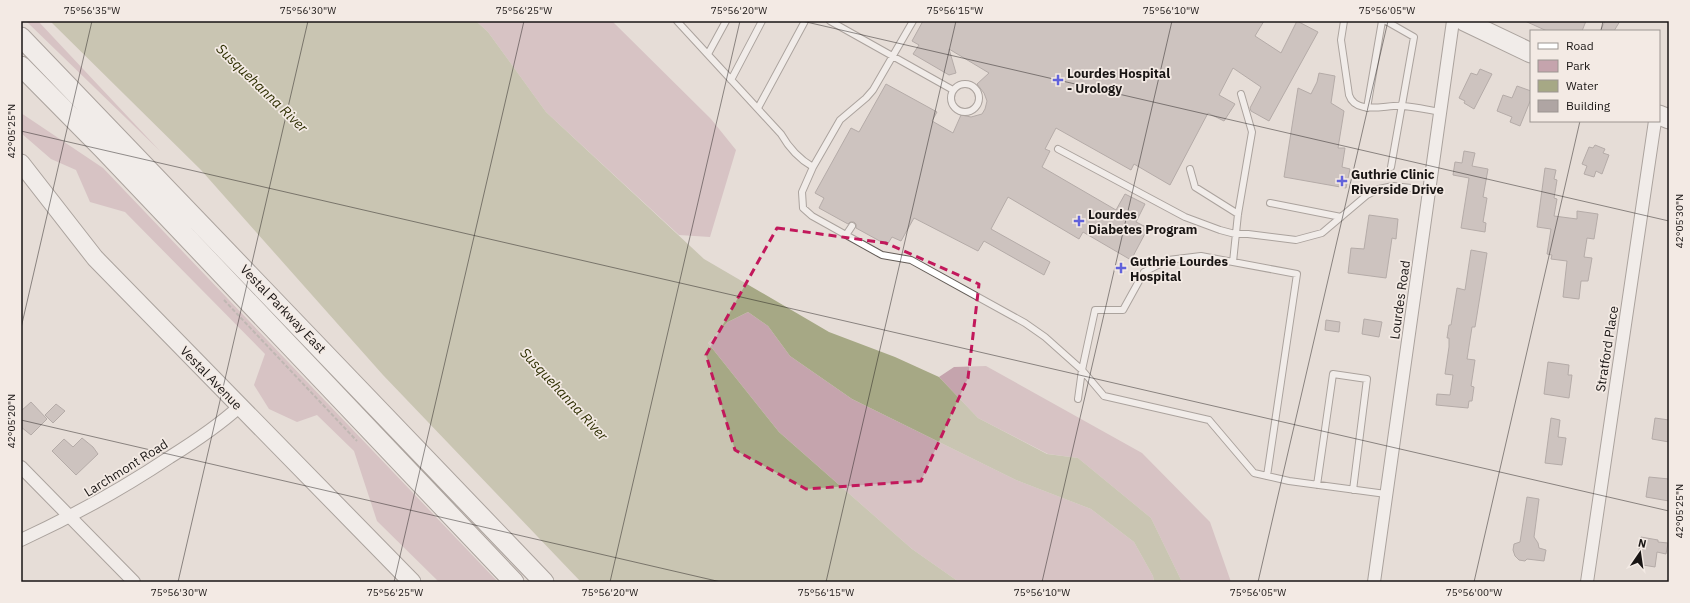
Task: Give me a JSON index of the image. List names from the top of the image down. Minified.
{"streets":{"main road":["Vestal Parkway East"],"street":["Lourdes Road","Stratford Place","Vestal Avenue","Larchmont Road"]},"crossings":[["Vestal Avenue","Larchmont Road"]],"water":["Susquehanna River"],"places":{"health":["Lourdes Hospital - Urology","Guthrie Clinic Riverside Drive","Lourdes Diabetes Program","Guthrie Lourdes Hospital"]},"legend":["Road","Park","Water","Building"],"north":"top","coordinates":["75°56'35\"W","75°56'30\"W","75°56'25\"W","75°56'20\"W","75°56'15\"W","75°56'10\"W","75°56'05\"W","42°05'25\"N","42°05'30\"N","42°05'20\"N","75°56'00\"W"]}
